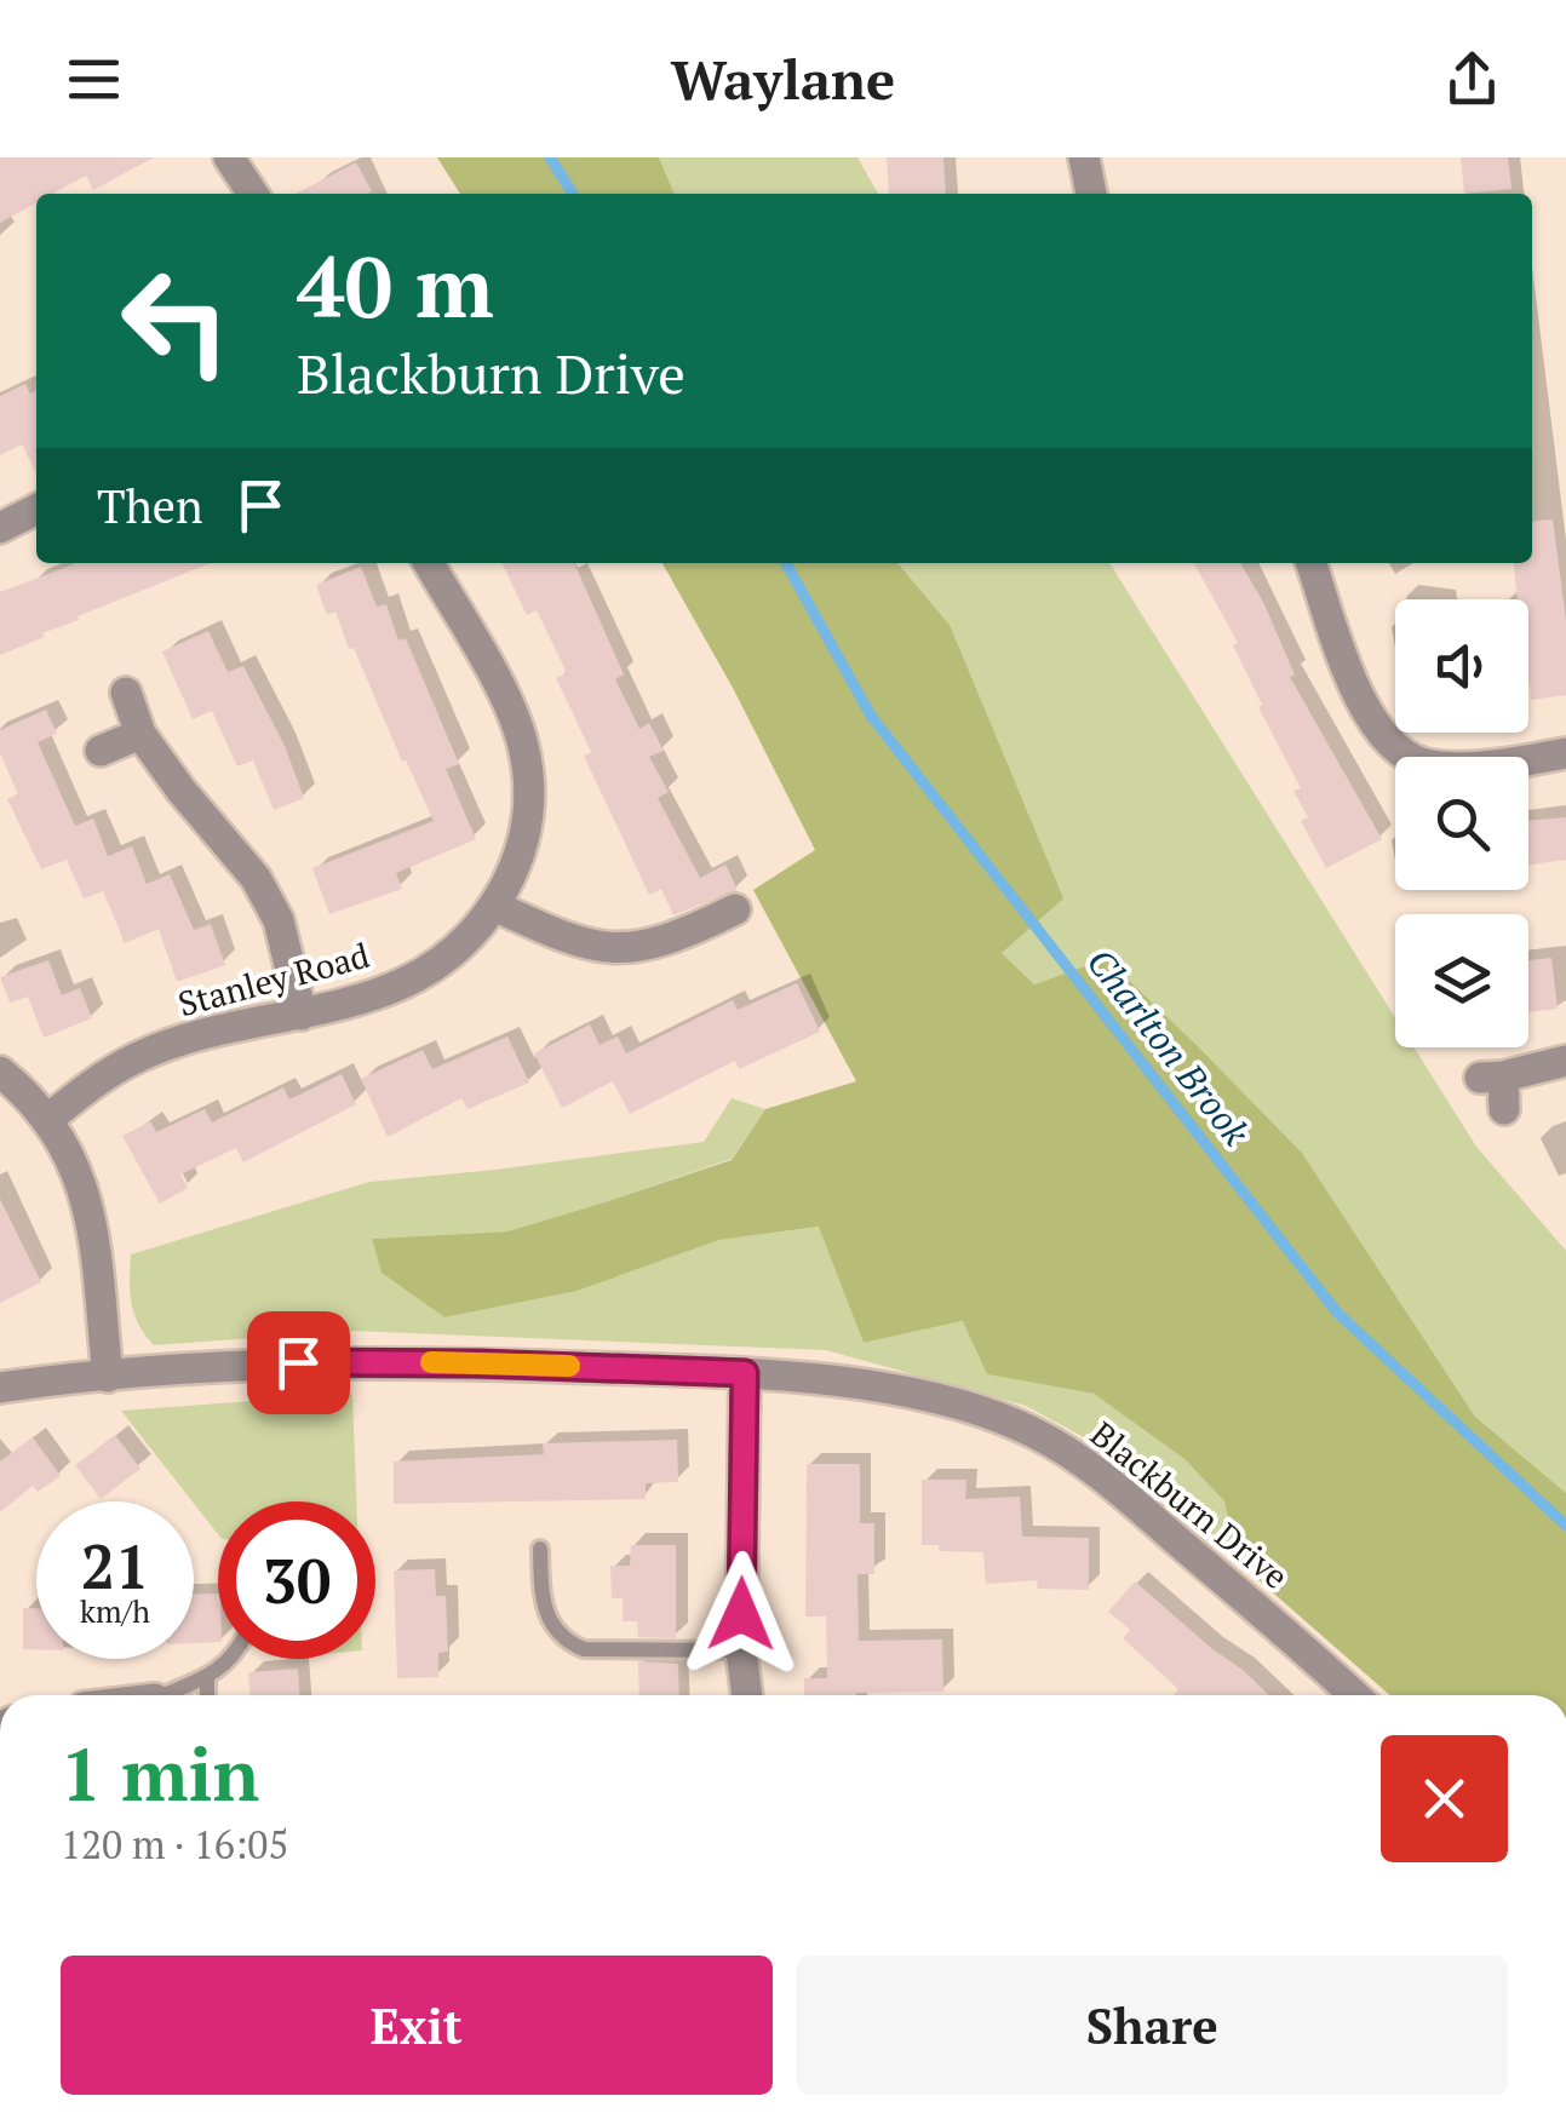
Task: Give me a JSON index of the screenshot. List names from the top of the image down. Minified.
{"streets":{"street":["Stanley Road","Blackburn Drive"]},"water":["Charlton Brook"],"page":{"header":"Waylane","turn":["40 m","Blackburn Drive"],"then":"Then","speed":"21 km/h","limit":"30","heading":["1 min","120 m · 16:05"],"buttons":["Exit","Share"]}}
